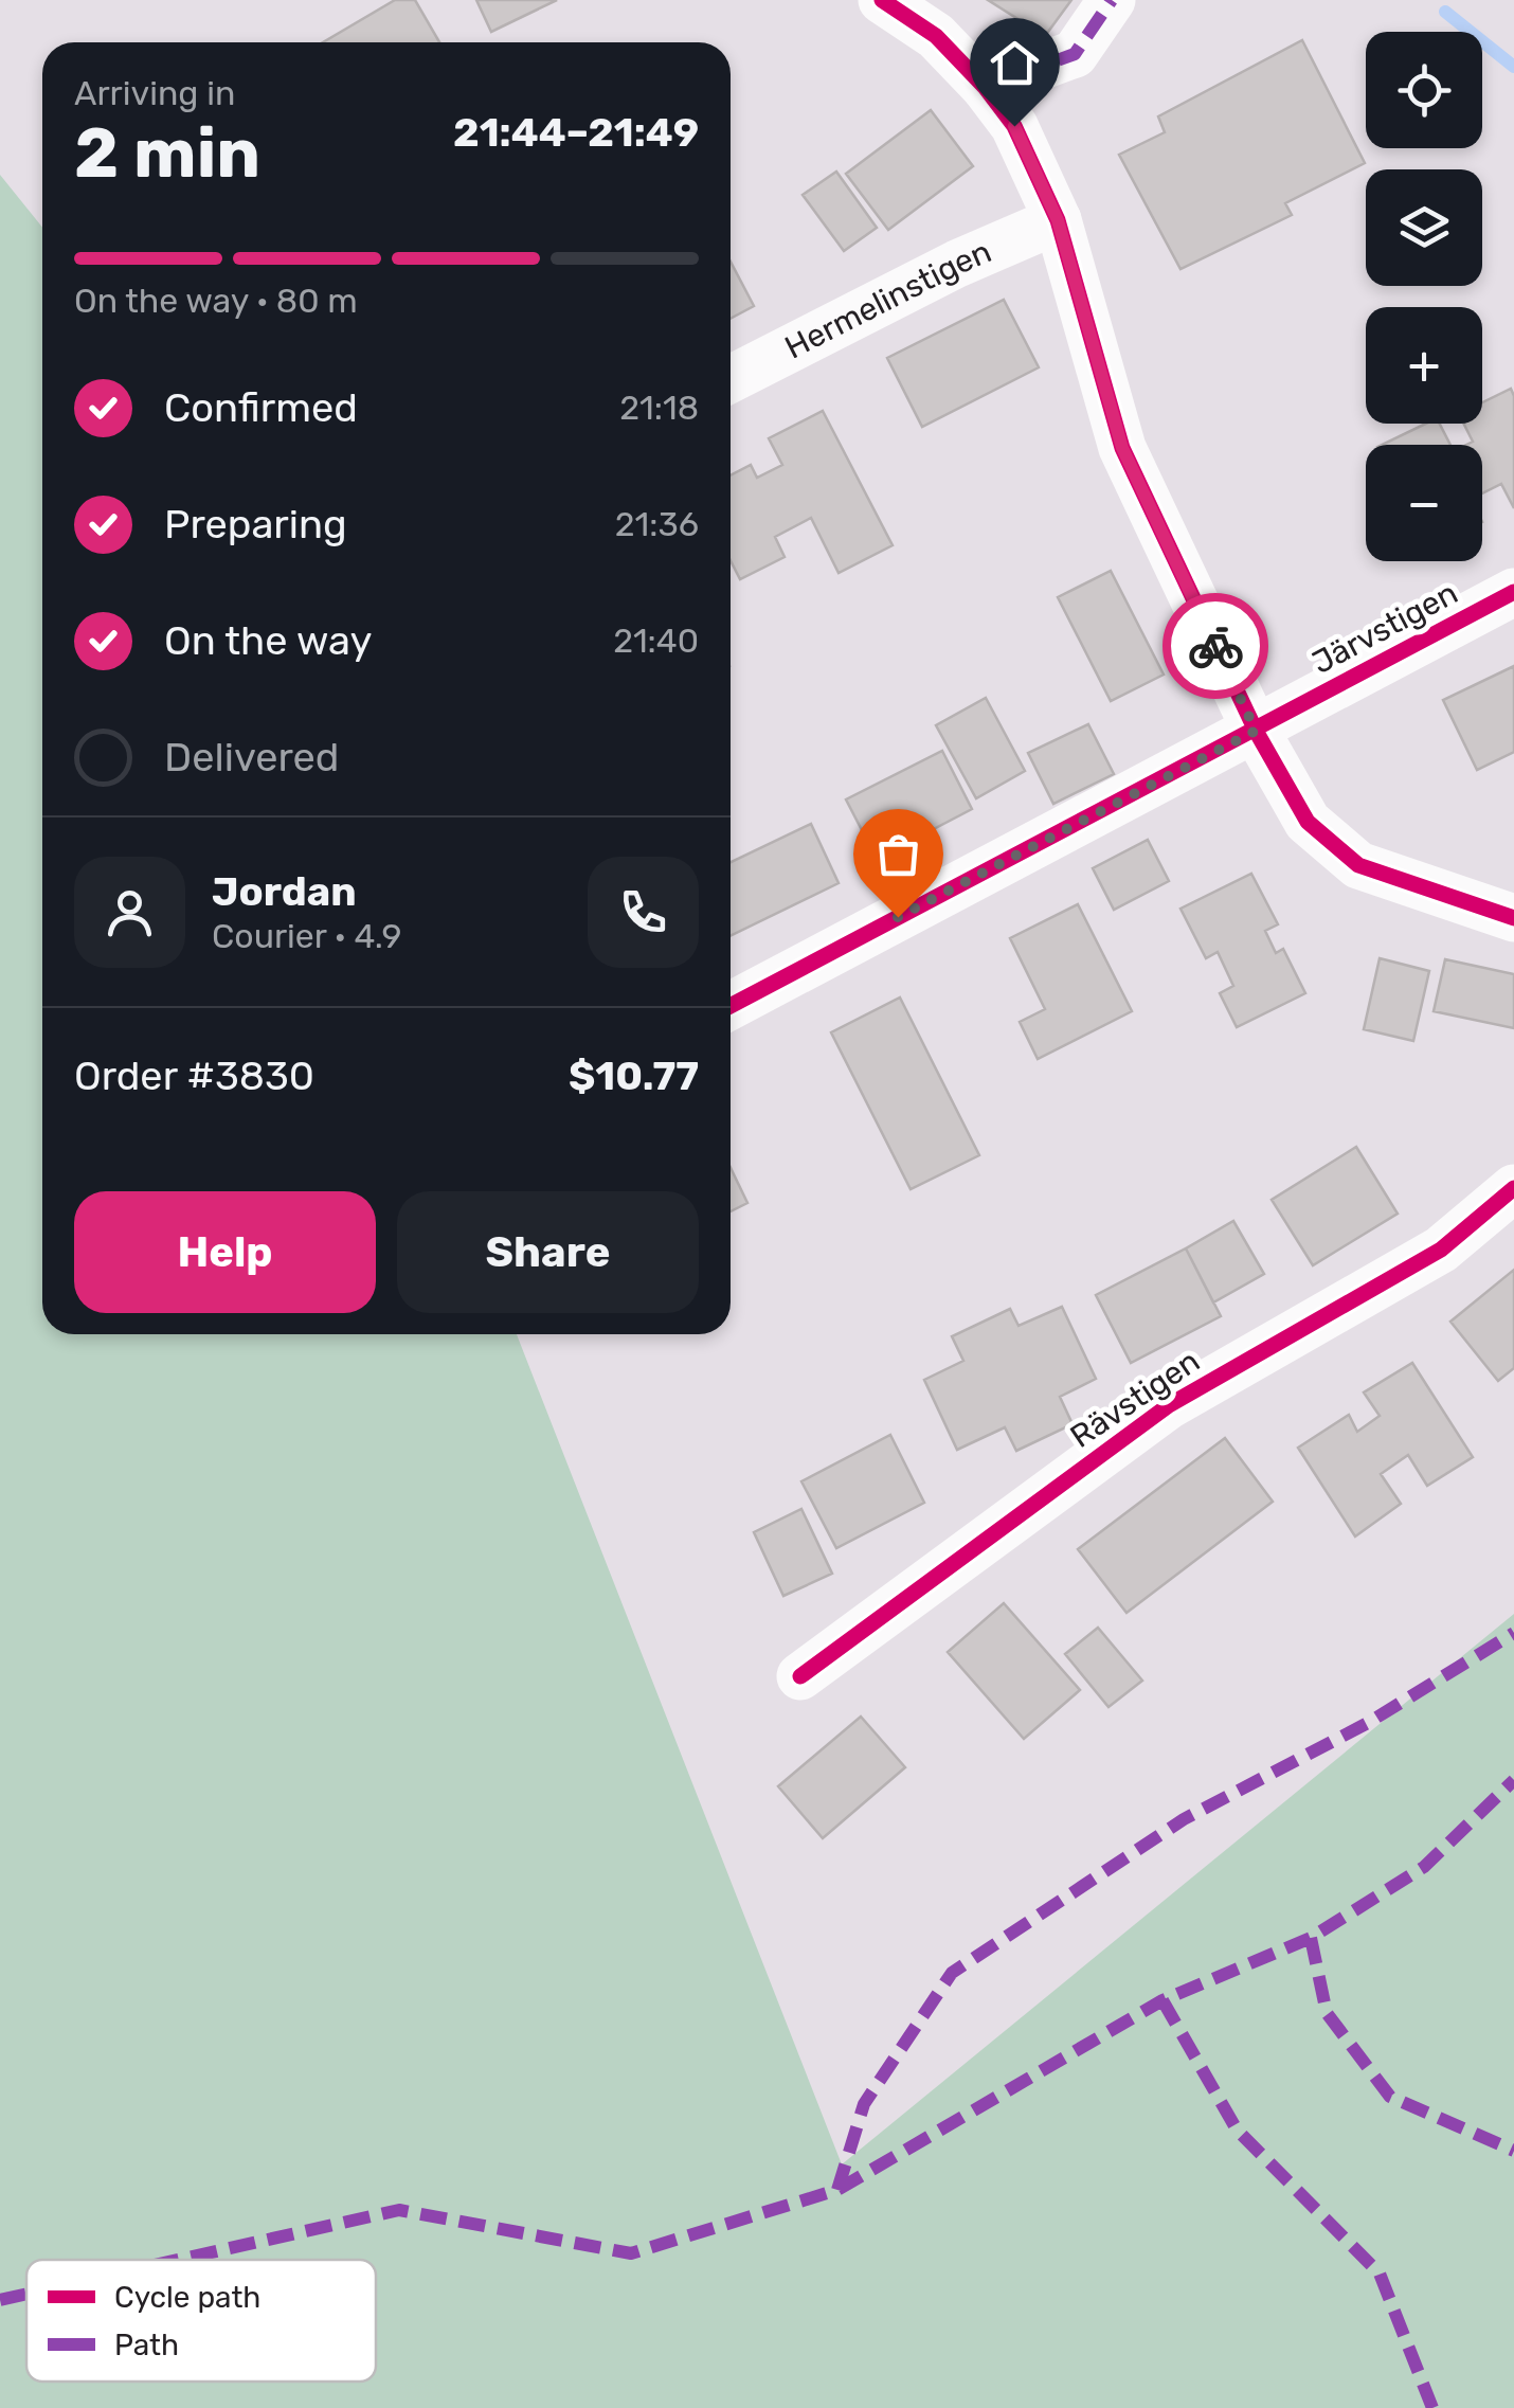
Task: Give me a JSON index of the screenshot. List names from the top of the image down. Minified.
{"streets":{"street":["Hermelinstigen","Järvstigen","Rävstigen"]},"legend":["Cycle path","Path"],"page":{"map_buttons":["+","−"],"heading":["2 min","Arriving in","21:44–21:49"],"panel":["Jordan","Courier · 4.9","Order #3830","$10.77"],"bar":"On the way · 80 m","list":[["Confirmed","21:18"],["Preparing","21:36"],["On the way","21:40"],"Delivered"],"buttons":["Help","Share"]}}
